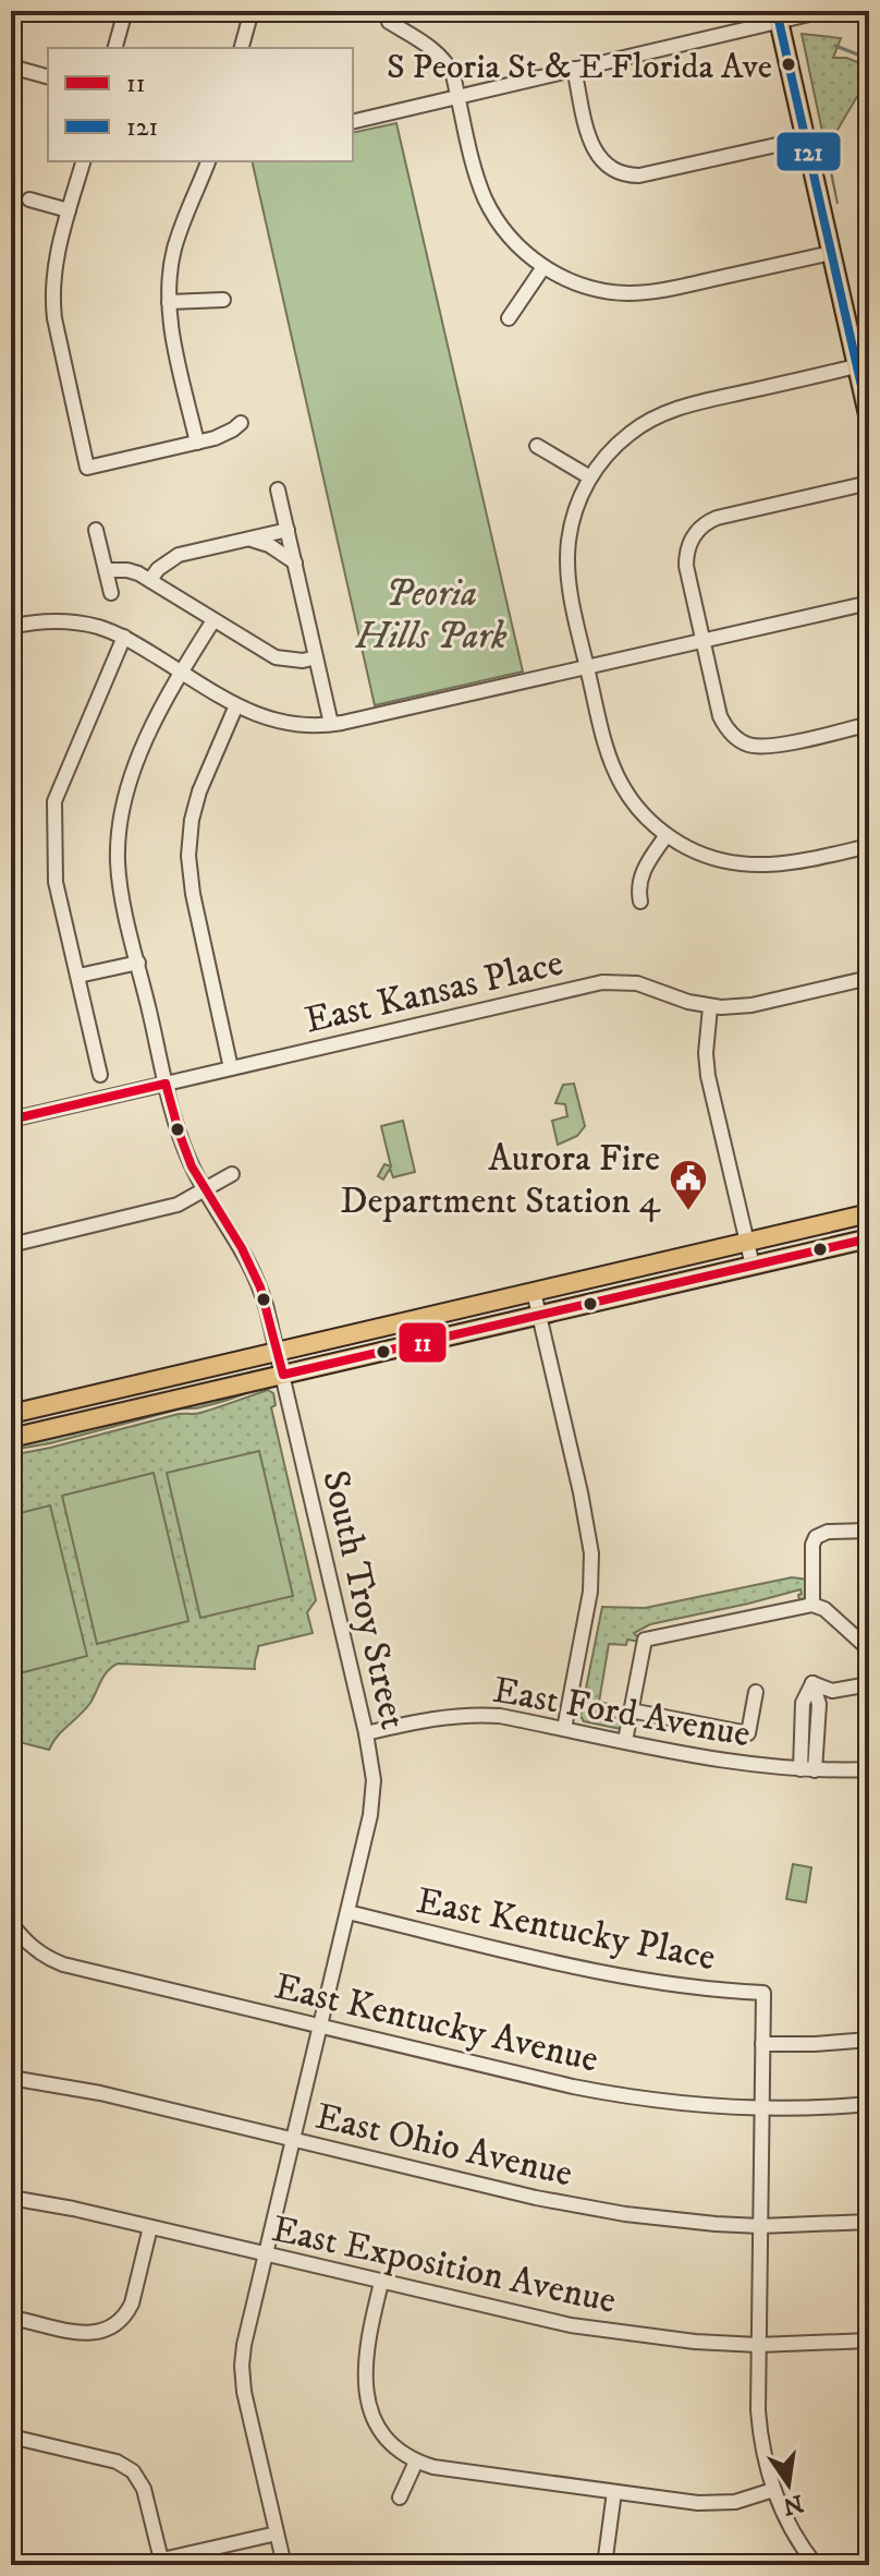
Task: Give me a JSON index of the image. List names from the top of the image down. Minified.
{"streets":{"street":["East Kansas Place","South Troy Street","East Ford Avenue","East Kentucky Place","East Kentucky Avenue","East Ohio Avenue","East Exposition Avenue"]},"crossings":[["East Kansas Place","South Troy Street"],["South Troy Street","East Ford Avenue"],["South Troy Street","East Kentucky Place"],["South Troy Street","East Kentucky Avenue"],["South Troy Street","East Ohio Avenue"],["South Troy Street","East Exposition Avenue"],["East Kentucky Place","East Kentucky Avenue"],["East Kentucky Place","East Ohio Avenue"],["East Kentucky Place","East Exposition Avenue"]],"parks":["Peoria Hills Park"],"places":{"other":["S Peoria St & E Florida Ave"],"public building":["Aurora Fire Department Station 4"]},"lines":["transit line 121","transit line 11"],"legend":["11","121"],"north":"bottom"}
